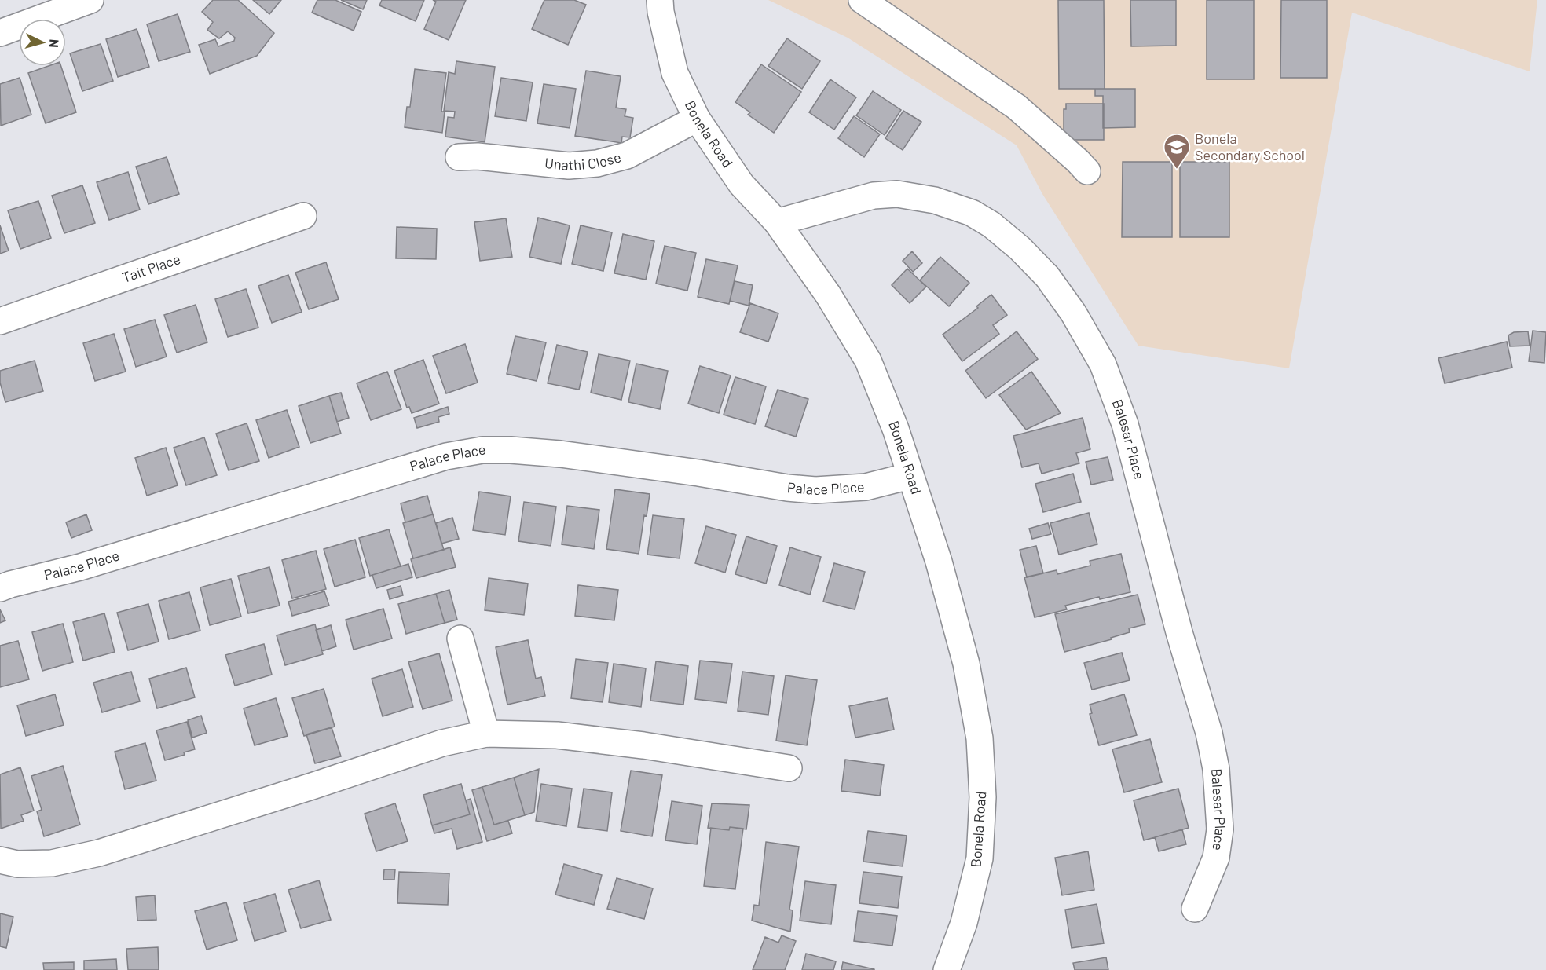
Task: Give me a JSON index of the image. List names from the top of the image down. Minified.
{"streets":{"street":["Bonela Road","Unathi Close","Tait Place","Balesar Place","Palace Place"]},"crossings":[["Bonela Road","Unathi Close"],["Bonela Road","Balesar Place"],["Bonela Road","Palace Place"]],"places":{"school or university":["Bonela Secondary School"]},"north":"right"}
